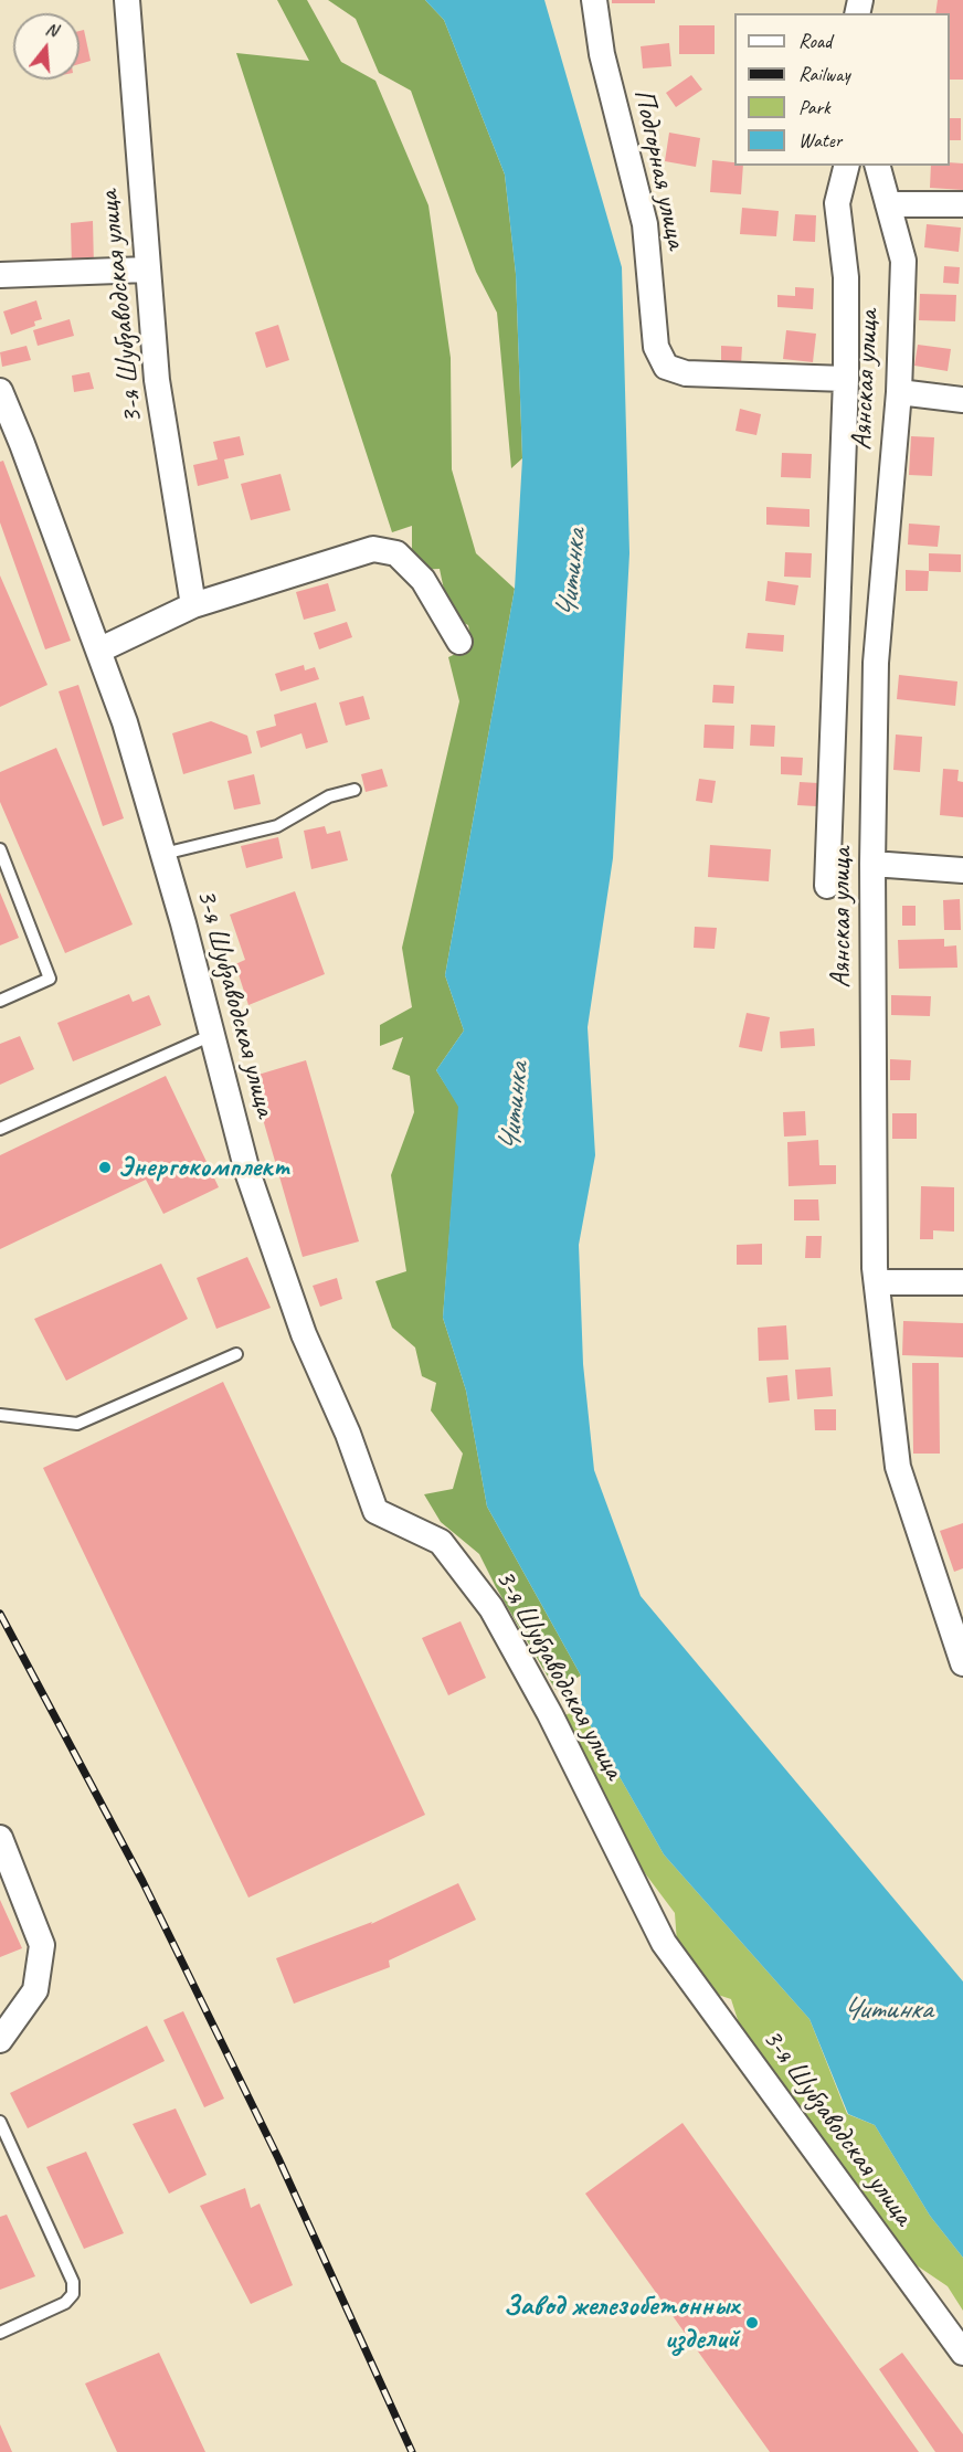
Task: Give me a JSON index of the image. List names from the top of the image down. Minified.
{"streets":{"street":["Подгорная улица","3-я Шубзаводская улица","Аянская улица"]},"water":["Читинка"],"places":["Энергокомплект","Завод железобетонных изделий"],"legend":["Road","Railway","Park","Water"],"north":"top"}
